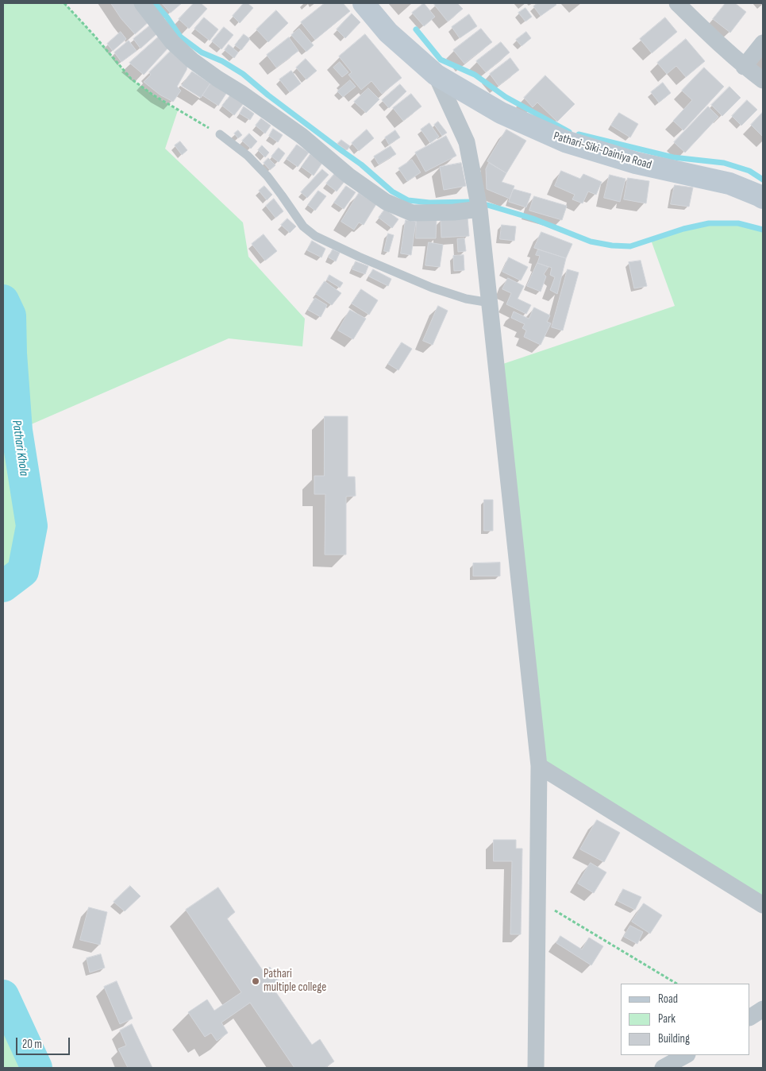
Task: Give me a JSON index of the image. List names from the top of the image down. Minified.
{"streets":{"main road":["Pathari-Siki-Dainiya Road"]},"water":["Pathari Khola"],"places":["Pathari multiple college"],"legend":["Road","Park","Building"],"scale_bar":"20 m"}
